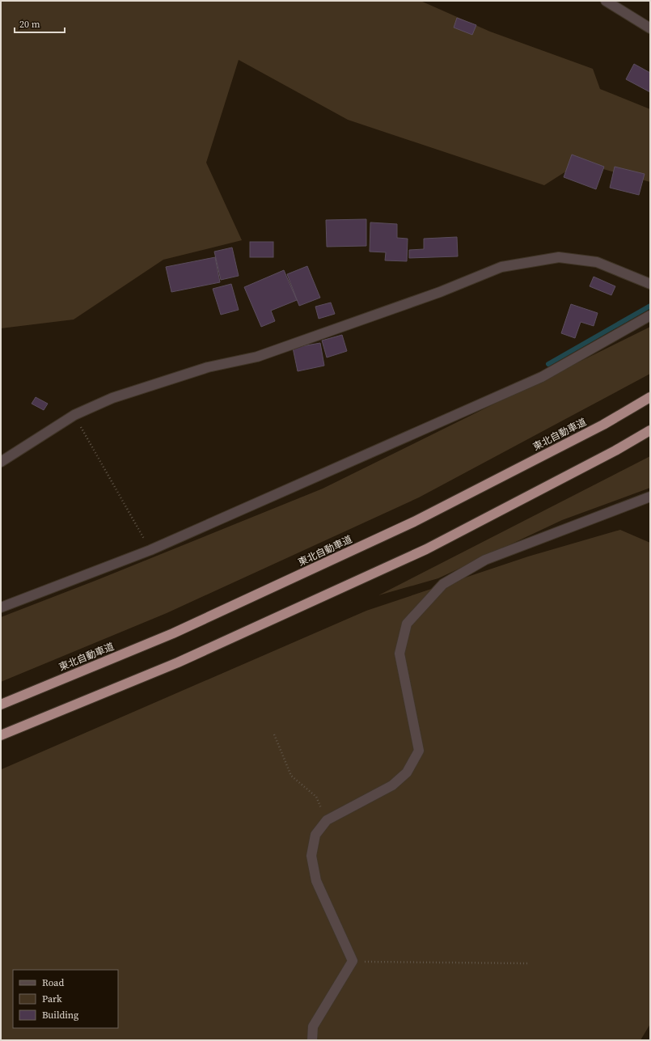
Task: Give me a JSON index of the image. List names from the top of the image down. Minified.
{"streets":{"highway":["東北自動車道"]},"legend":["Road","Park","Building"],"scale_bar":"20 m"}
